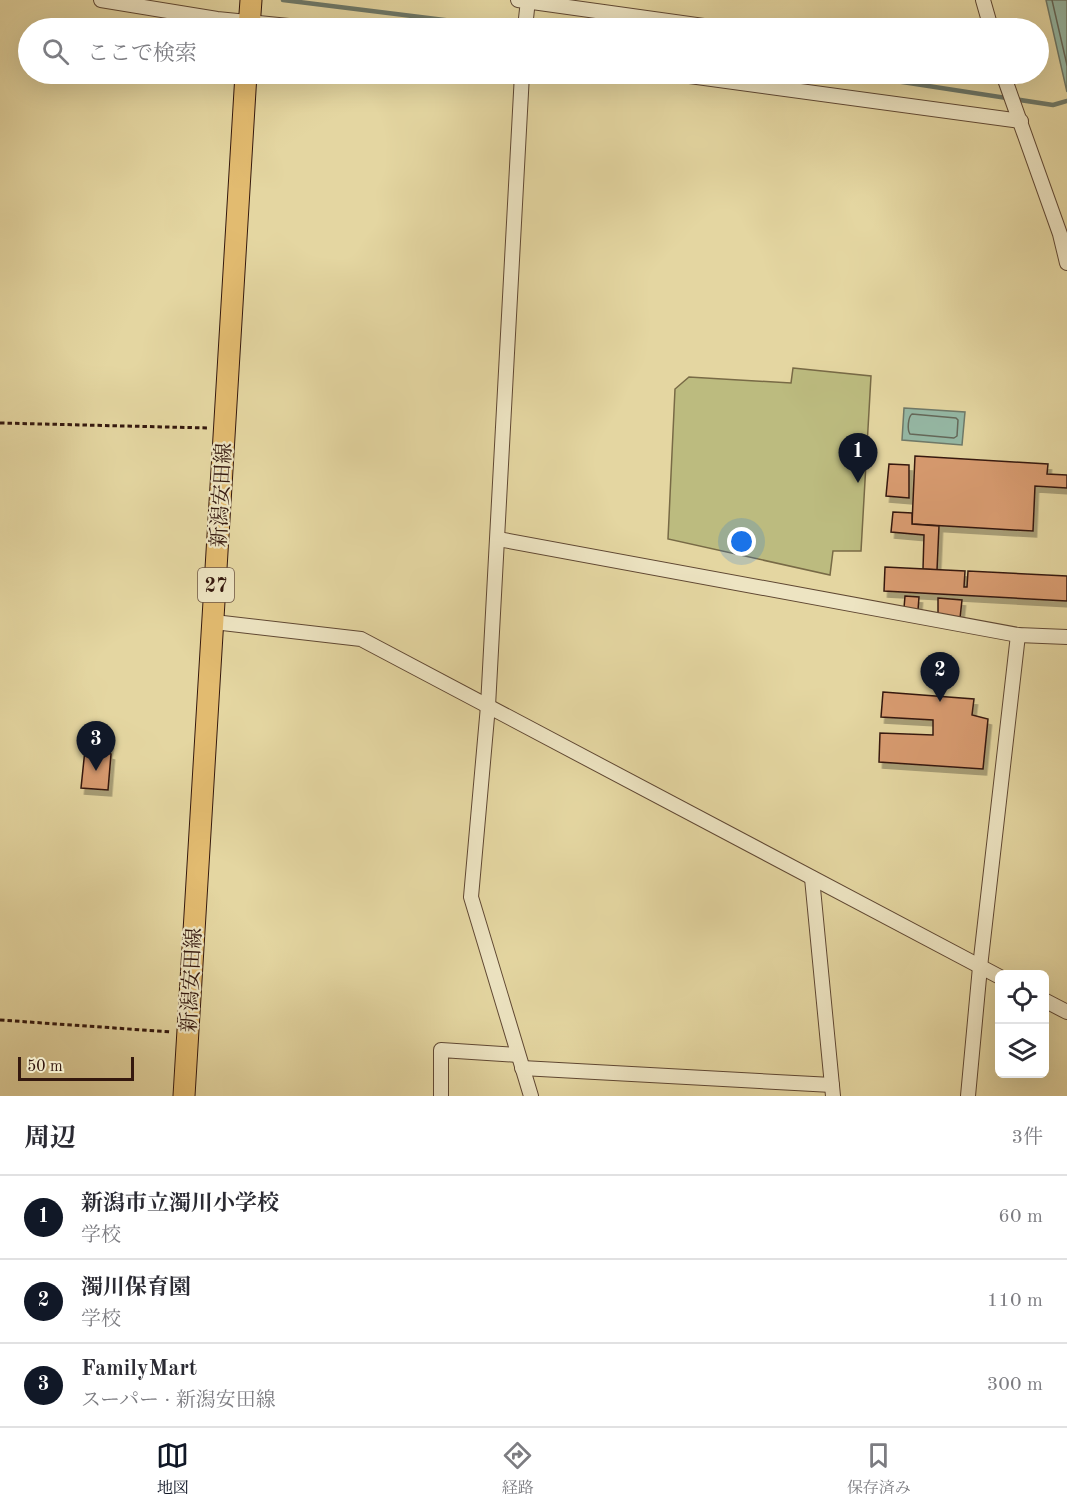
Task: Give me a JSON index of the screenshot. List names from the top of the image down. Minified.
{"streets":{"main road":["新潟安田線","27"]},"scale_bar":"50 m","page":{"search":"ここで検索","pins":["1","2","3"],"scale":"50 m","heading":["周辺","3件"],"list":[{"mark":"1","name":"新潟市立濁川小学校","note":"学校","value":"60 m"},{"mark":"2","name":"濁川保育園","note":"学校","value":"110 m"},{"mark":"3","name":"FamilyMart","note":"スーパー · 新潟安田線","value":"300 m"}],"nav":["地図","経路","保存済み"]}}
